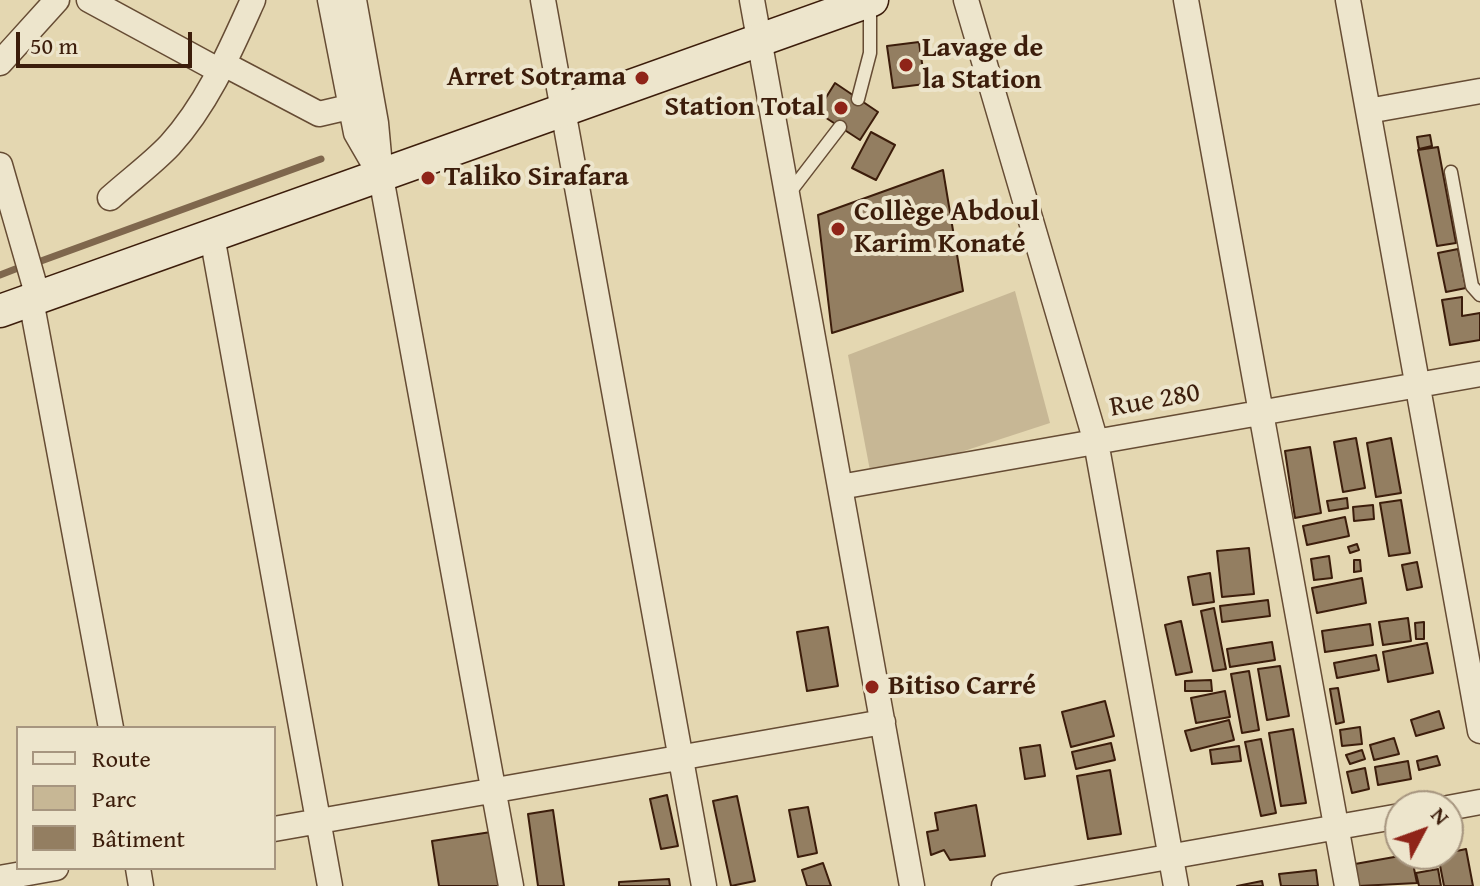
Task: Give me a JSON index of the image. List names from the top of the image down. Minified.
{"streets":{"street":["Rue 280"]},"places":["Lavage de la Station","Arret Sotrama","Station Total","Taliko Sirafara","Collège Abdoul Karim Konaté","Bitiso Carré"],"legend":["Route","Parc","Bâtiment"],"scale_bar":"50 m","north":"top right"}
